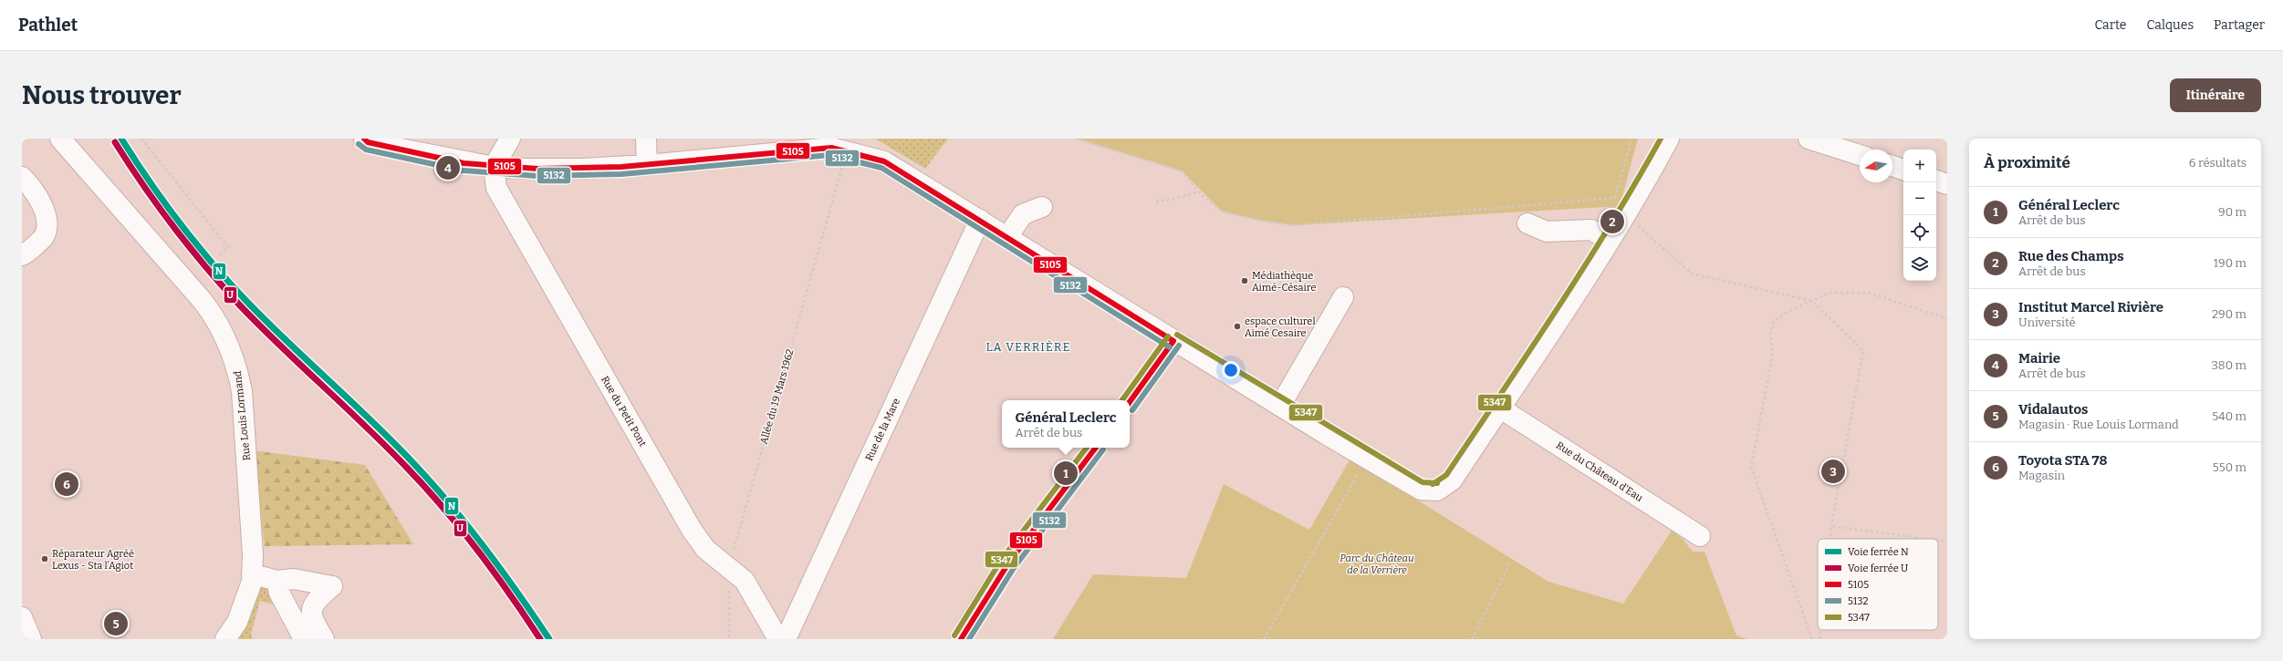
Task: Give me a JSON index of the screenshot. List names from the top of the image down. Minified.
{"streets":{"street":["Rue du Petit Pont","Rue Louis Lormand","Rue de la Mare","Rue du Château d'Eau"],"path":["Allée du 19 Mars 1962"]},"crossings":[["Allée du 19 Mars 1962","Rue du Petit Pont"]],"districts":["LA VERRIÈRE"],"parks":["Parc du Château de la Verrière"],"places":["Médiathèque Aimé-Césaire","espace culturel Aimé Cesaire","Réparateur Agréé Lexus - Sta l'Agiot"],"lines":["rail line N","transit line 5105","transit line 5347","rail line U","transit line 5132"],"legend":["Voie ferrée N","Voie ferrée U","5105","5132","5347"],"north":"left","page":{"header":"Pathlet","nav":["Carte","Calques","Partager"],"buttons":"Itinéraire","title":"Nous trouver","heading":["À proximité","6 résultats"],"map_buttons":["+","−"],"pins":["4","2","3","1","6","5"],"list":[{"mark":"1","name":"Général Leclerc","note":"Arrêt de bus","value":"90 m"},{"mark":"2","name":"Rue des Champs","note":"Arrêt de bus","value":"190 m"},{"mark":"3","name":"Institut Marcel Rivière","note":"Université","value":"290 m"},{"mark":"4","name":"Mairie","note":"Arrêt de bus","value":"380 m"},{"mark":"5","name":"Vidalautos","note":"Magasin · Rue Louis Lormand","value":"540 m"},{"mark":"6","name":"Toyota STA 78","note":"Magasin","value":"550 m"}],"popup":["Général Leclerc","Arrêt de bus"]}}
